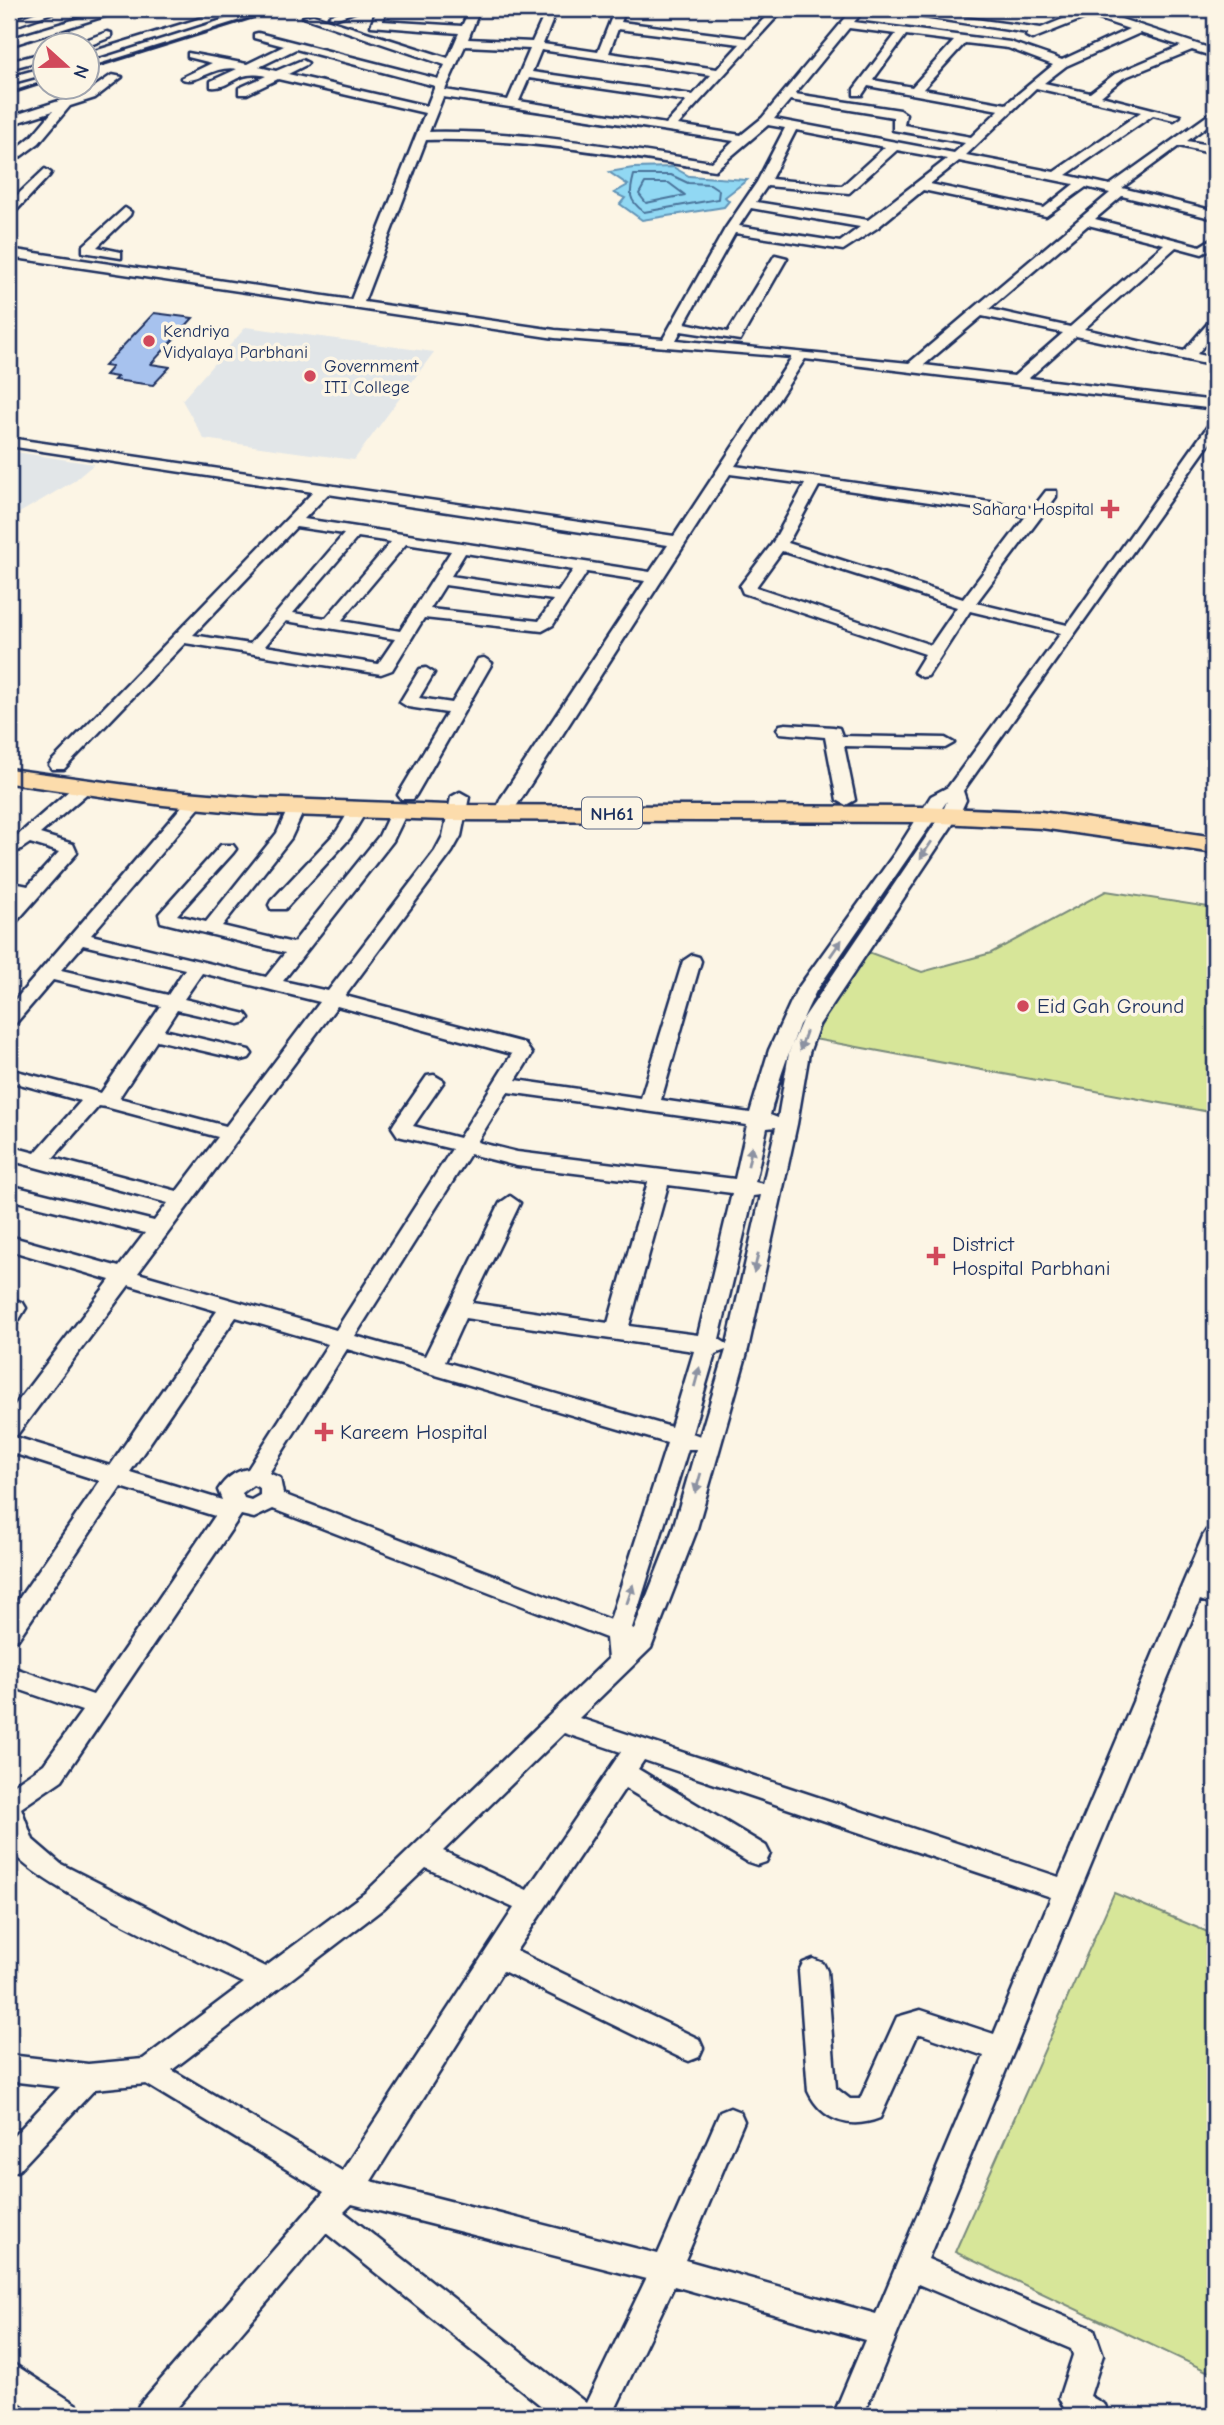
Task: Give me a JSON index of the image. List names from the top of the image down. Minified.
{"streets":{"highway":["NH61"]},"places":{"other":["Kendriya Vidyalaya Parbhani","Government ITI College","Eid Gah Ground"],"health":["Sahara Hospital","District Hospital Parbhani","Kareem Hospital"]},"north":"right"}
